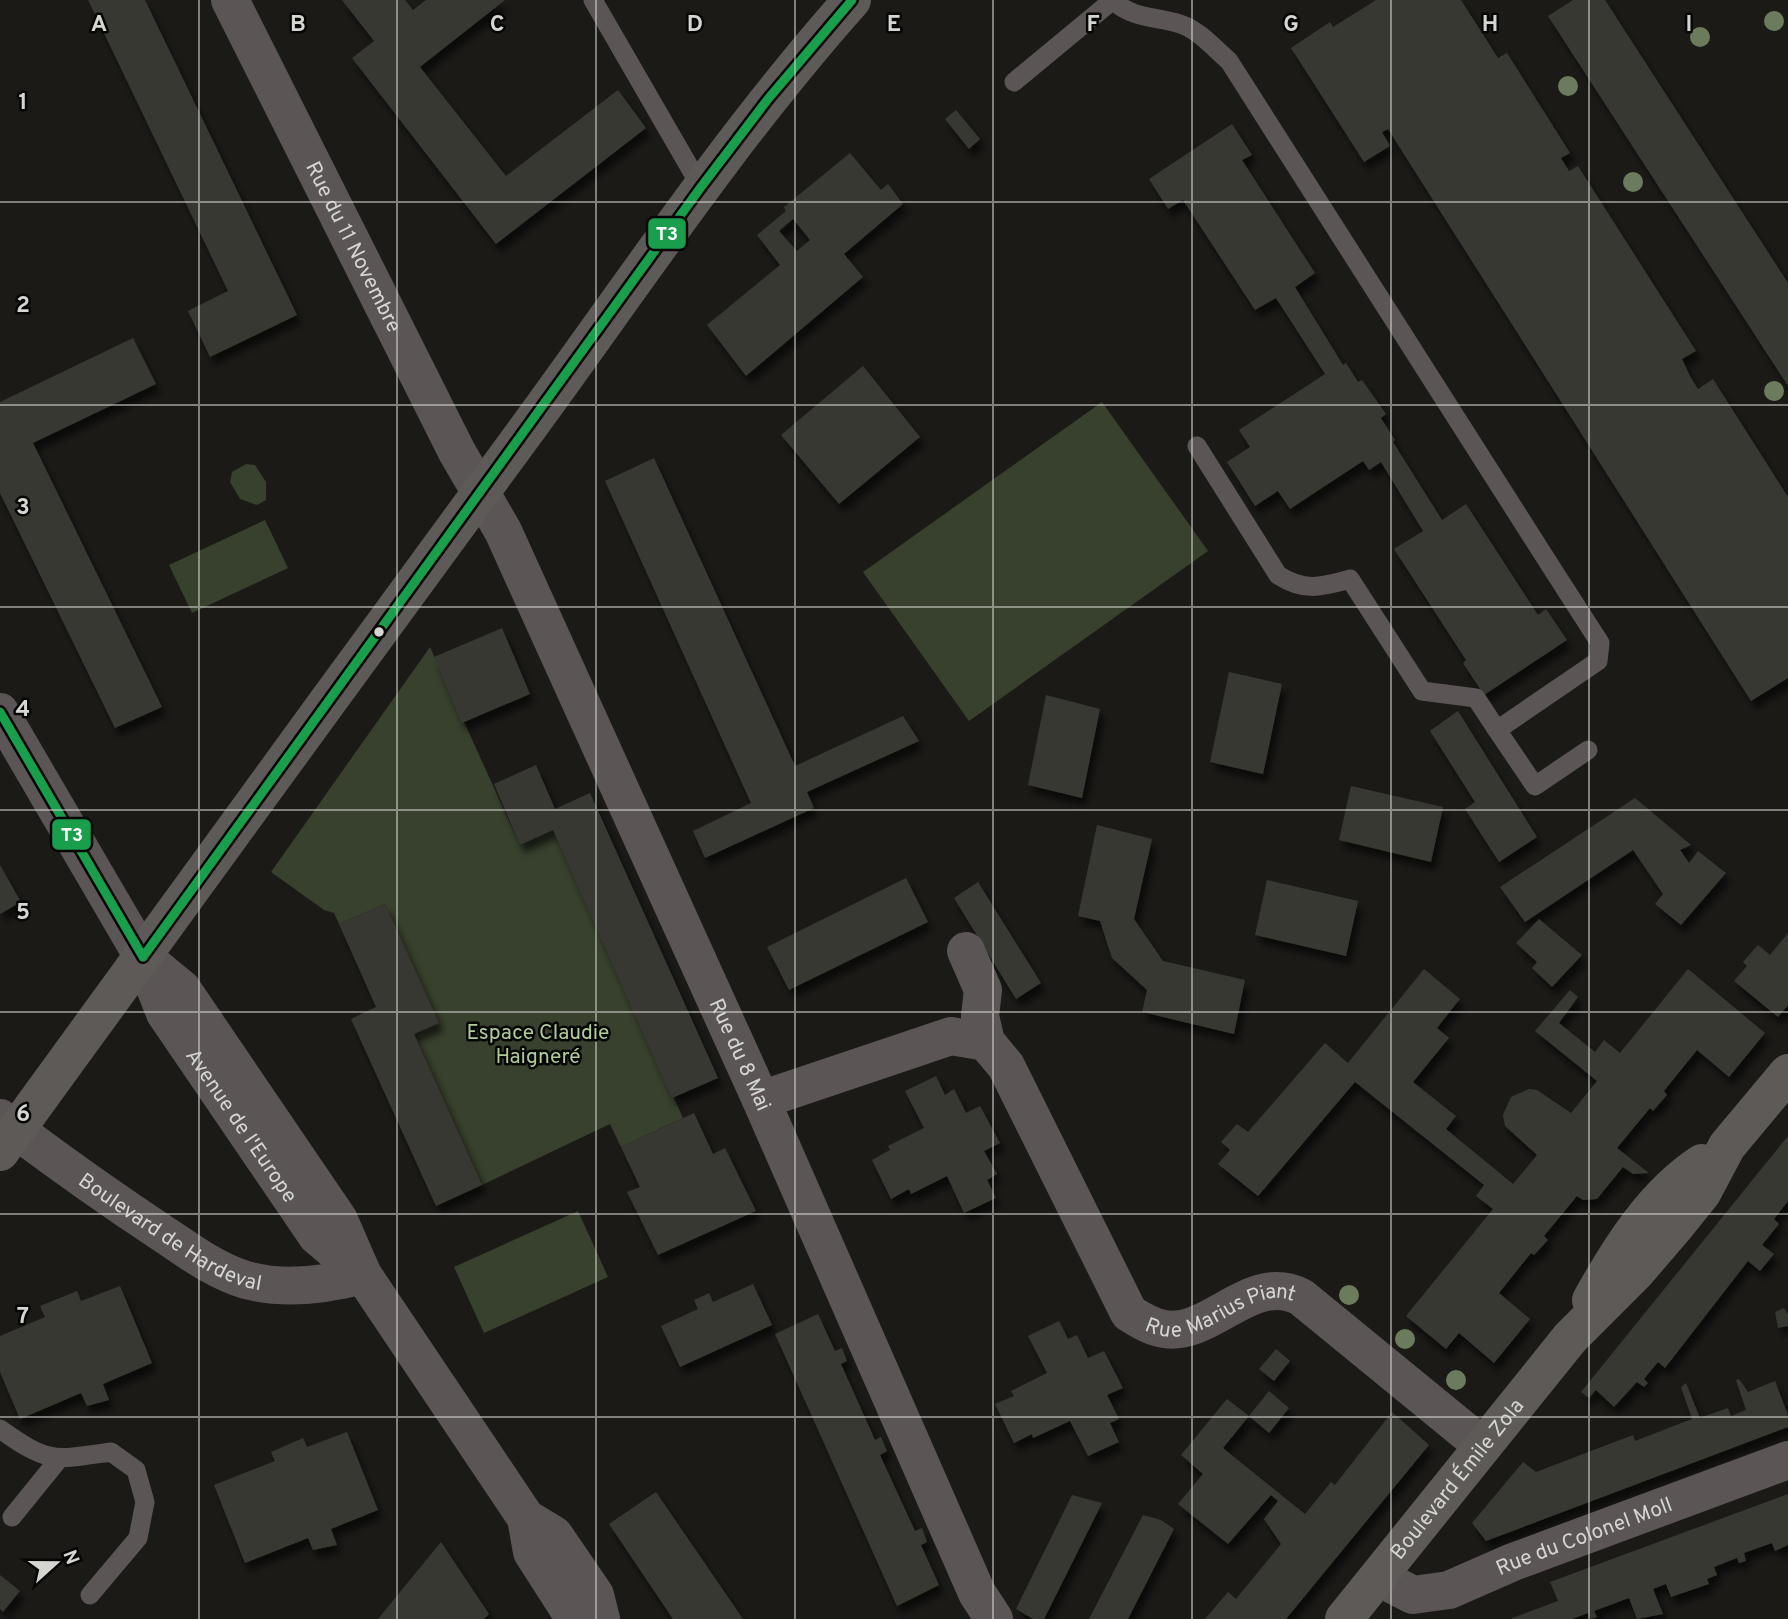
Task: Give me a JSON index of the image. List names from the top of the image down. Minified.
{"streets":{"street":["Rue du 11 Novembre","Rue du 8 Mai","Avenue de l'Europe","Boulevard de Hardeval","Rue Marius Piant","Boulevard Émile Zola","Rue du Colonel Moll"]},"crossings":[["Rue du 11 Novembre","Rue du 8 Mai"],["Avenue de l'Europe","Boulevard de Hardeval"],["Rue Marius Piant","Boulevard Émile Zola"],["Boulevard Émile Zola","Rue du Colonel Moll"]],"parks":["Espace Claudie Haigneré"],"lines":["transit line T3"],"north":"right","grid":{"columns":["A","B","C","D","E","F","G","H","I"],"rows":["1","2","3","4","5","6","7"]}}
